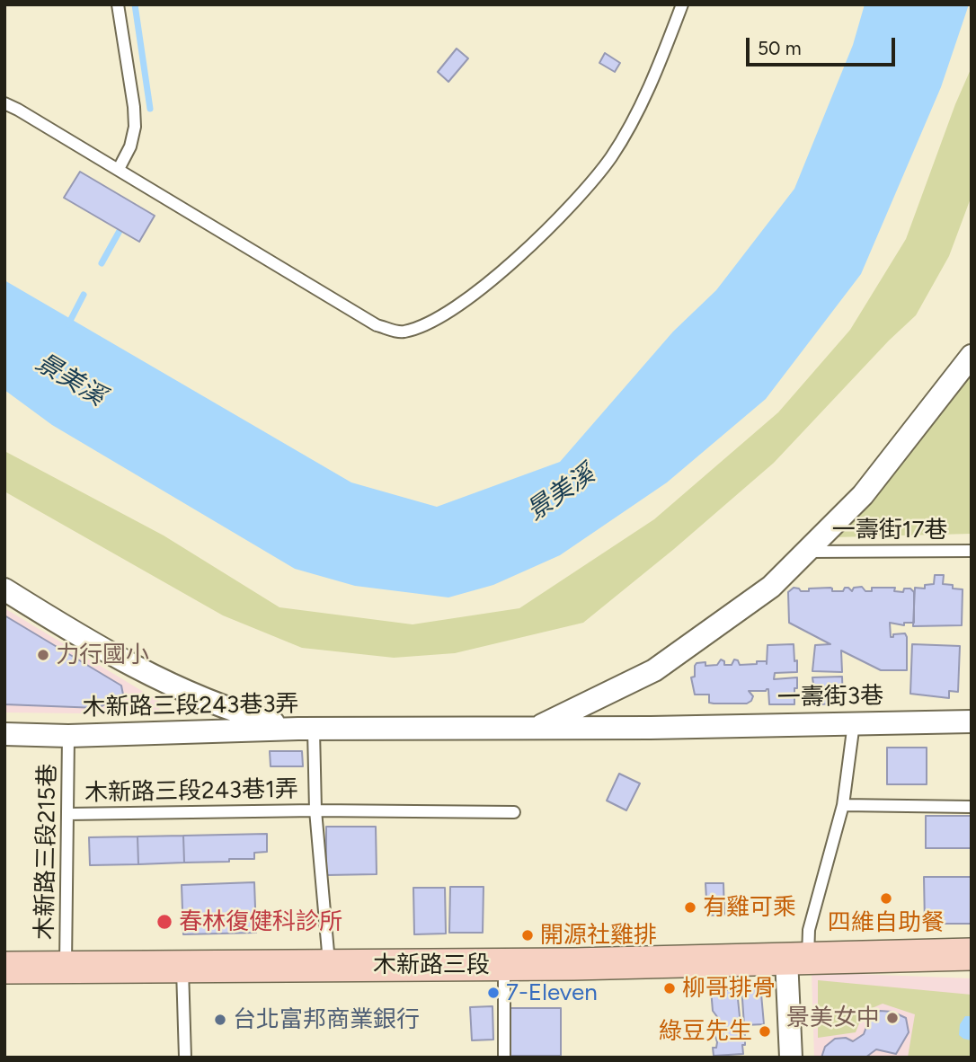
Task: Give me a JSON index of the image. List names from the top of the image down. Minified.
{"streets":{"main road":["木新路三段"],"street":["一壽街3巷","木新路三段243巷3弄"],"lane":["一壽街17巷","木新路三段243巷1弄","木新路三段215巷"]},"crossings":[["一壽街3巷","木新路三段243巷3弄"],["木新路三段243巷3弄","木新路三段215巷"],["木新路三段243巷1弄","木新路三段215巷"],["木新路三段215巷","木新路三段"]],"water":["景美溪"],"places":["力行國小","四維自助餐","有雞可乘","春林復健科診所","開源社雞排","柳哥排骨","7-Eleven","景美女中","台北富邦商業銀行","綠豆先生"],"scale_bar":"50 m"}
